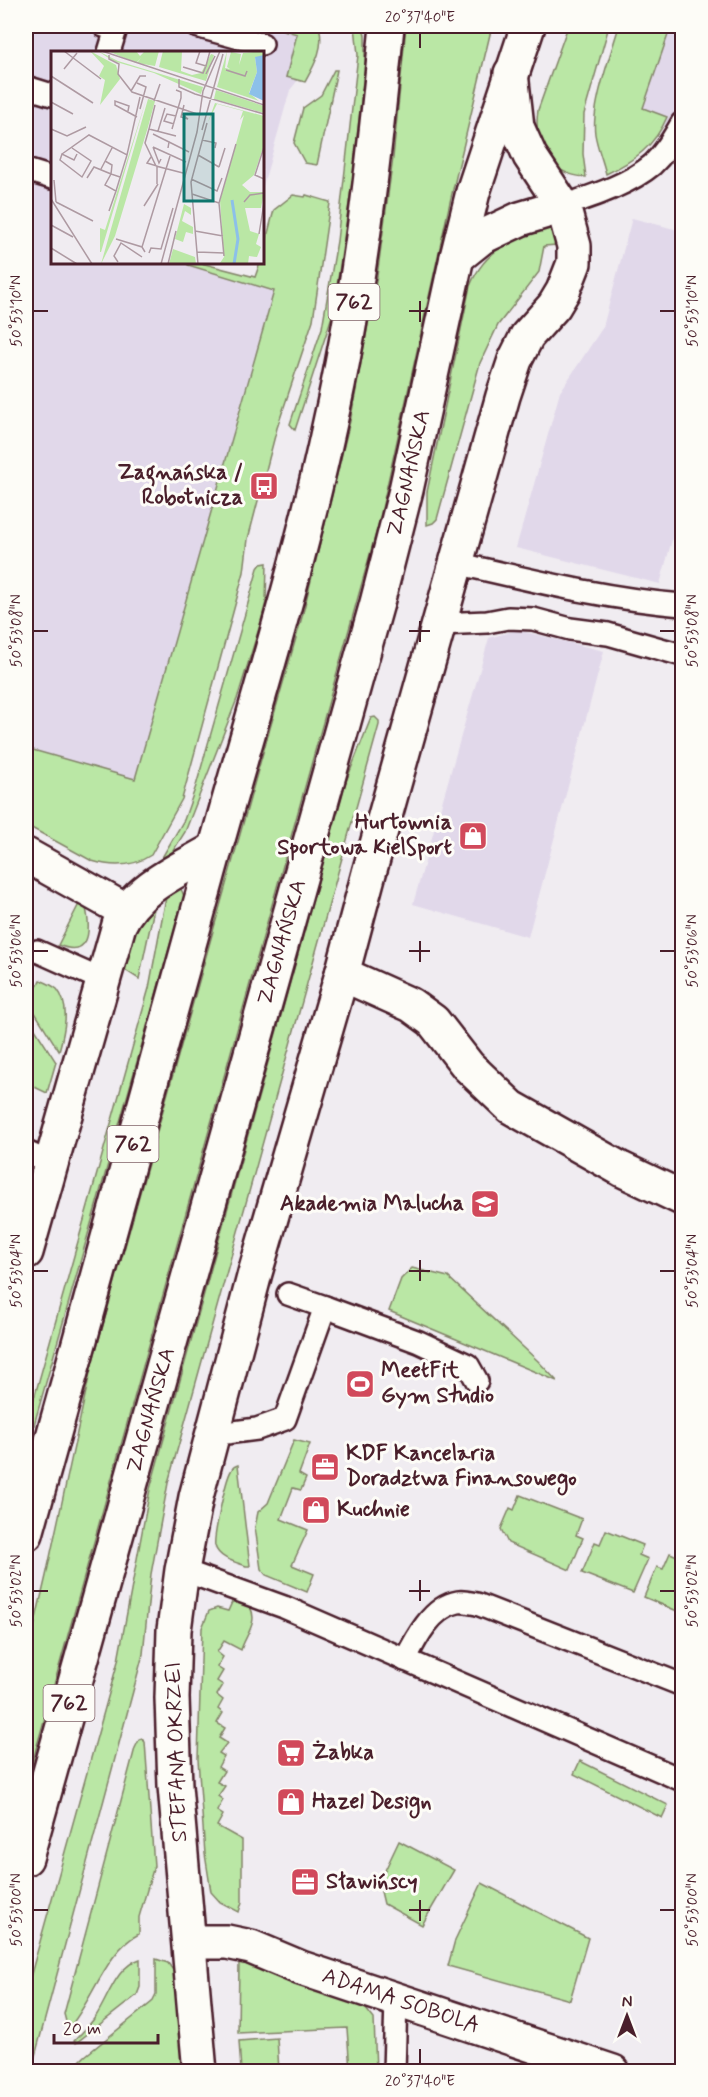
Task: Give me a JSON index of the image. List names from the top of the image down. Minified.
{"streets":{"street":["762","ZAGNAŃSKA","STEFANA OKRZEI","ADAMA SOBOLA"]},"crossings":[["STEFANA OKRZEI","ADAMA SOBOLA"]],"places":{"bus stop":["Zagnańska / Robotnicza"],"shop":["Hurtownia Sportowa KielSport","Kuchnie","Hazel Design"],"school or university":["Akademia Malucha"],"sports":["MeetFit Gym Studio"],"office":["KDF Kancelaria Doradztwa Finansowego","Sławińscy"],"supermarket":["Żabka"]},"scale_bar":"20 m","north":"top","coordinates":["20°37'40\"E","50°53'10\"N","50°53'08\"N","50°53'06\"N","50°53'04\"N","50°53'02\"N","50°53'00\"N"]}
